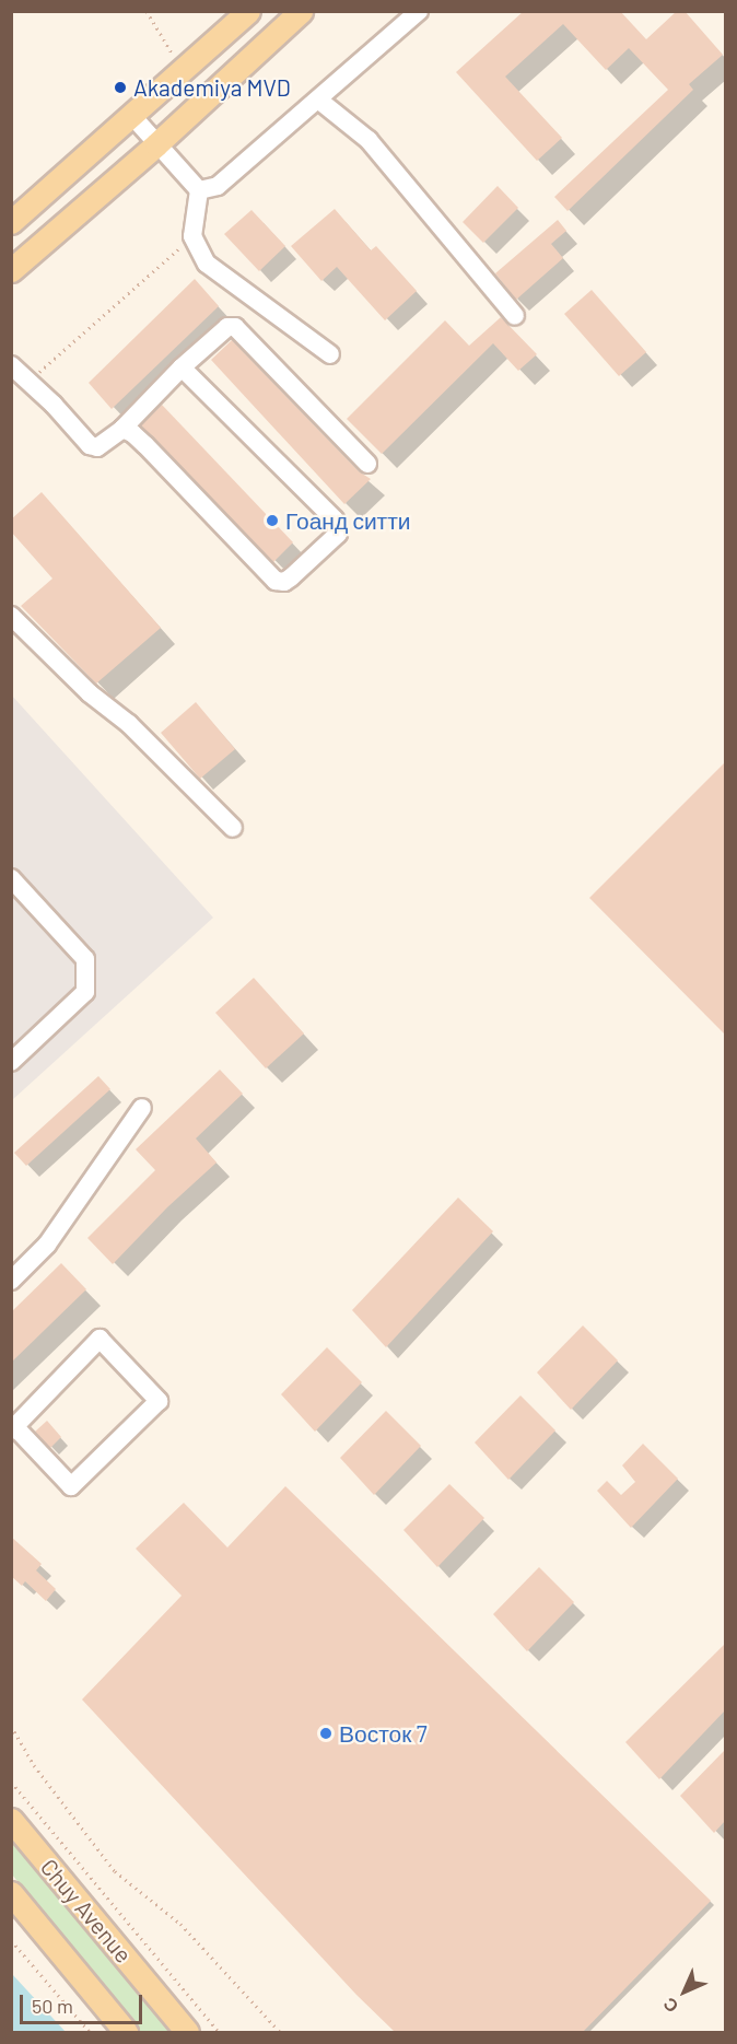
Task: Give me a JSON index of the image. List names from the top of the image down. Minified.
{"streets":{"main road":["Chuy Avenue"]},"places":["Akademiya MVD","Гоанд ситти","Восток 7"],"scale_bar":"50 m","north":"bottom left"}
